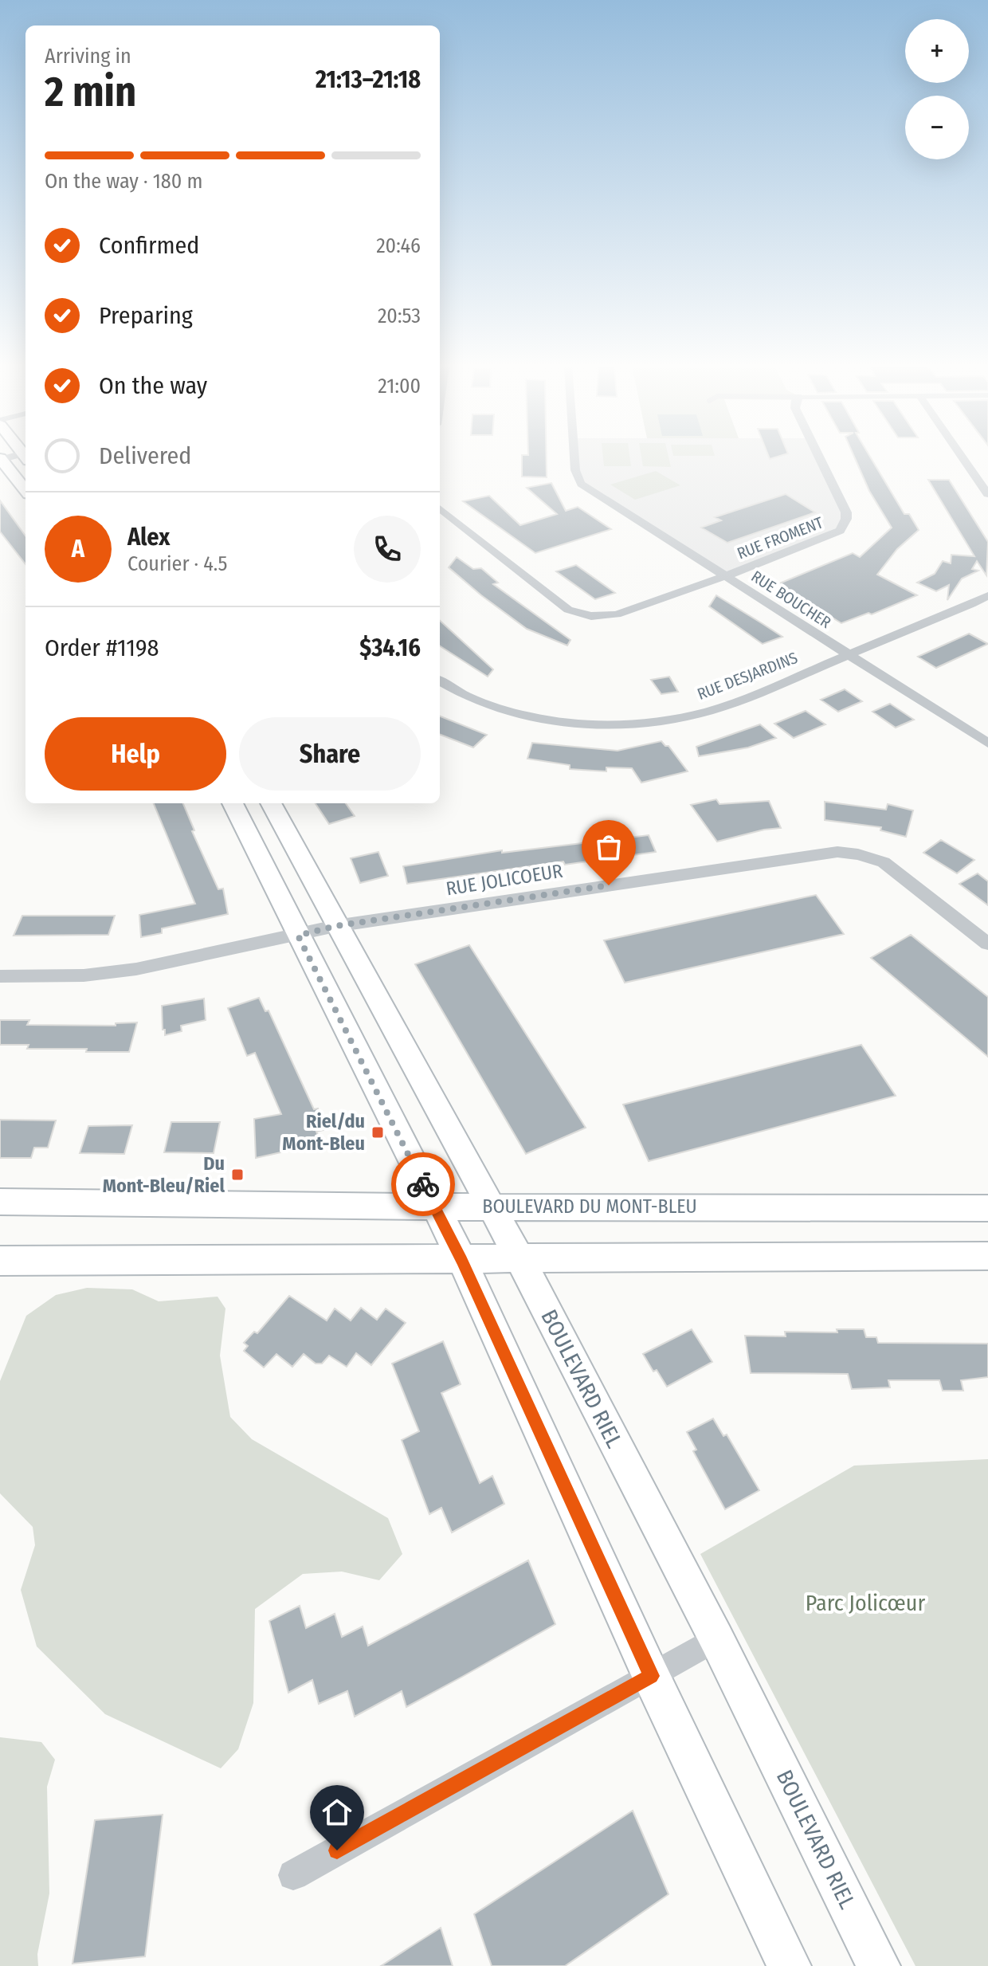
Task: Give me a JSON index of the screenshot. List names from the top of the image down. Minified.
{"streets":{"street":["RUE FROMENT","RUE BOUCHER","RUE DESJARDINS","RUE JOLICOEUR","BOULEVARD DU MONT-BLEU","BOULEVARD RIEL"]},"crossings":[["RUE FROMENT","RUE BOUCHER"],["RUE BOUCHER","RUE DESJARDINS"],["RUE JOLICOEUR","BOULEVARD RIEL"],["BOULEVARD DU MONT-BLEU","BOULEVARD RIEL"]],"parks":["Parc Jolicœur"],"places":{"transit":["Riel/du Mont-Bleu","Du Mont-Bleu/Riel"]},"page":{"map_buttons":["+","−"],"heading":["2 min","Arriving in","21:13–21:18"],"panel":["Alex","Courier · 4.5","Order #1198","$34.16"],"bar":"On the way · 180 m","list":[["Confirmed","20:46"],["Preparing","20:53"],["On the way","21:00"],"Delivered"],"round":"A","buttons":["Help","Share"]}}
